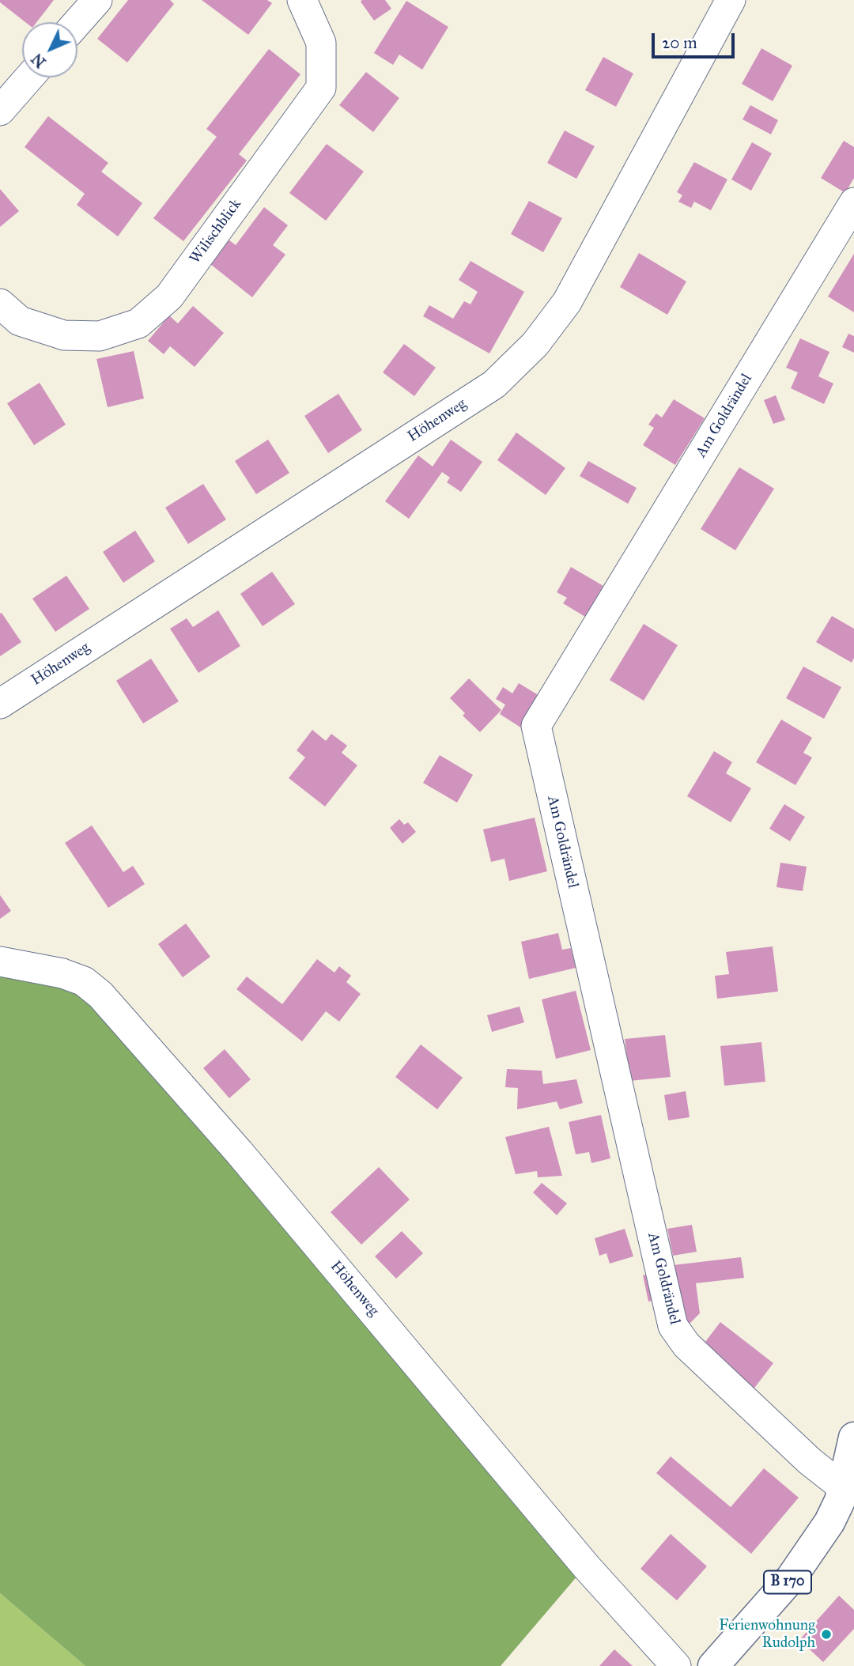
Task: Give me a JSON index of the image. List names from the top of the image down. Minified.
{"streets":{"main road":["B 170"],"street":["Wilischblick","Am Goldrändel","Höhenweg"]},"crossings":[["Am Goldrändel","B 170"]],"places":["Ferienwohnung Rudolph"],"scale_bar":"20 m","north":"bottom left"}
